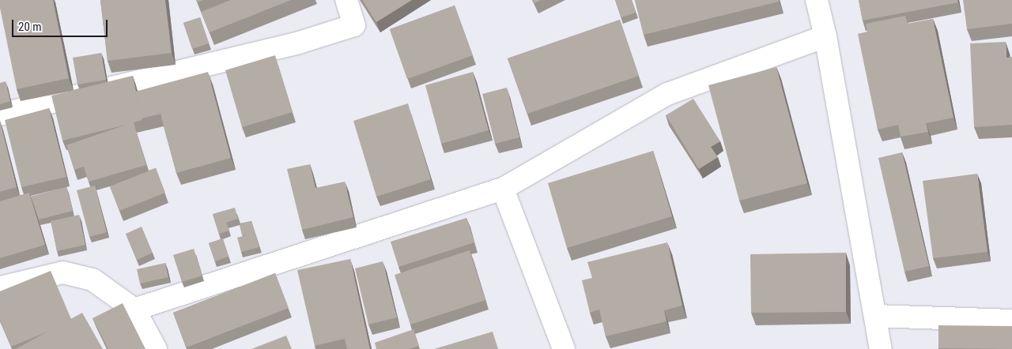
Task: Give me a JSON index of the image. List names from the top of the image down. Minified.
{"scale_bar":"20 m"}
